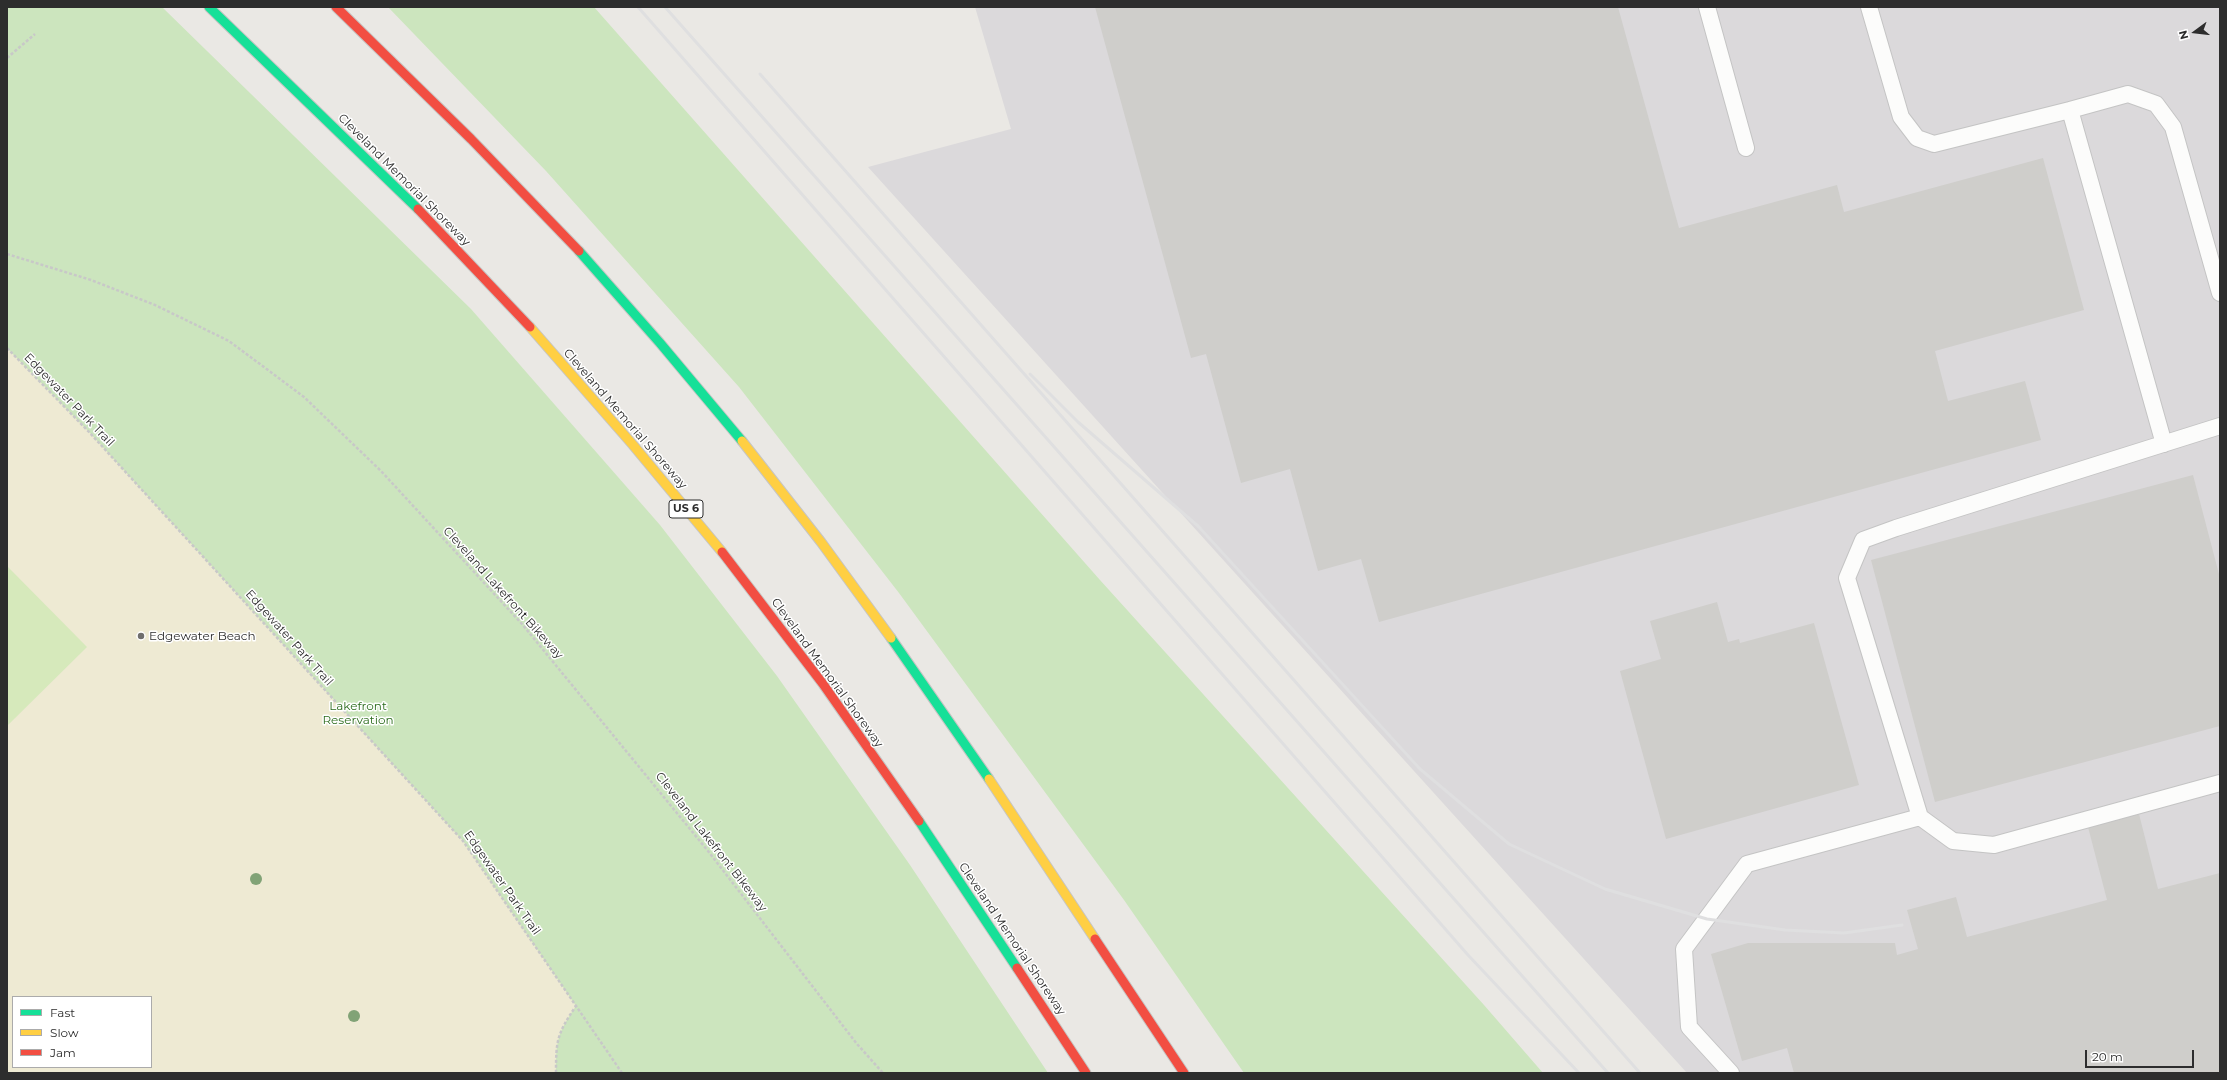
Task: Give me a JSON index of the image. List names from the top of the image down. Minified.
{"streets":{"highway":["Cleveland Memorial Shoreway","US 6"],"path":["Edgewater Park Trail","Cleveland Lakefront Bikeway"]},"parks":["Lakefront Reservation"],"places":["Edgewater Beach"],"legend":["Fast","Slow","Jam"],"scale_bar":"20 m","north":"left"}
